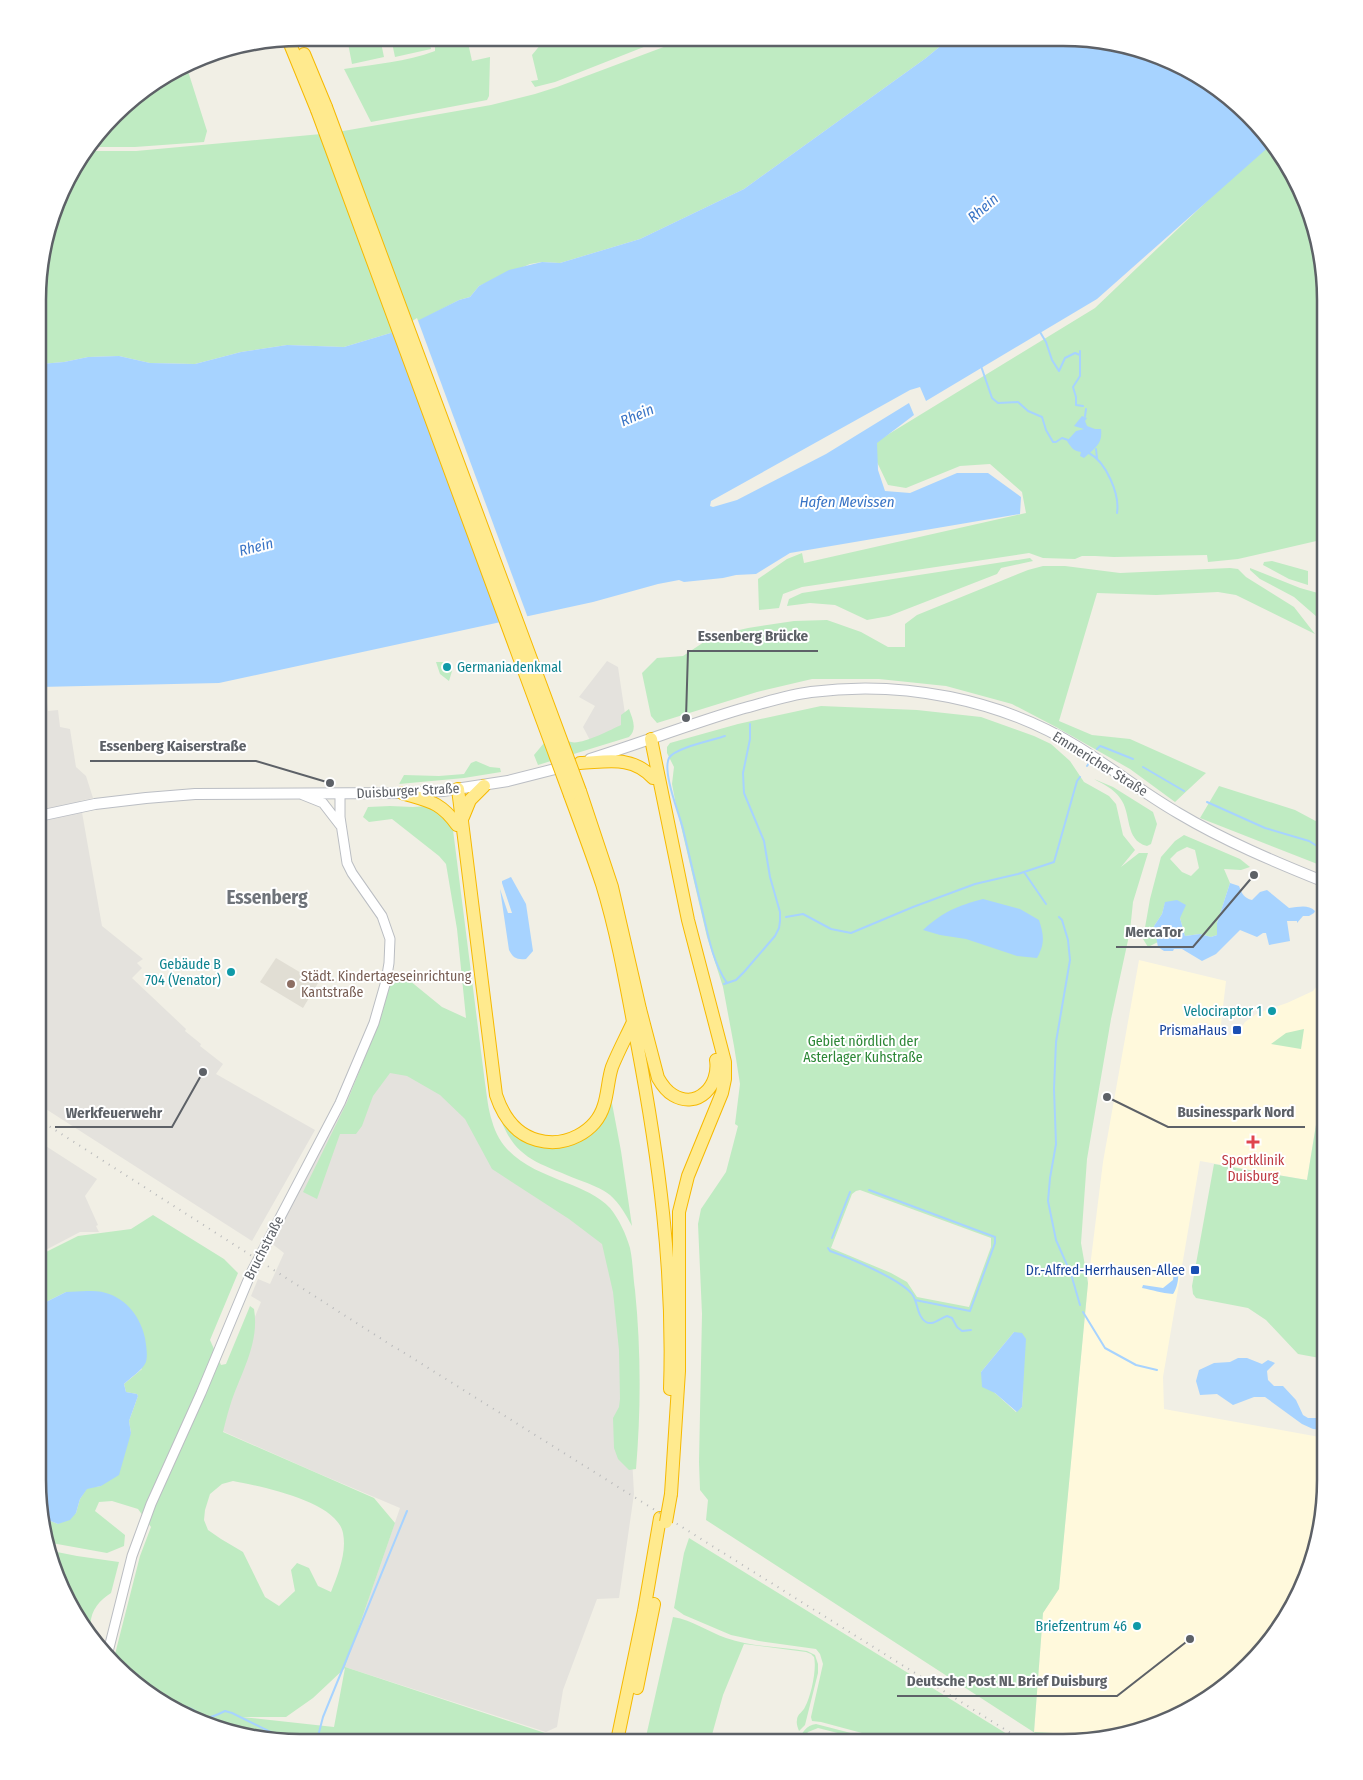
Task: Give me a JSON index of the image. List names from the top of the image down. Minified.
{"streets":{"main road":["Emmericher Straße","Duisburger Straße"],"street":["Bruchstraße"]},"crossings":[["Emmericher Straße","Duisburger Straße"],["Duisburger Straße","Bruchstraße"]],"districts":["Essenberg"],"water":["Rhein","Hafen Mevissen"],"parks":["Gebiet nördlich der Asterlager Kuhstraße"],"places":{"other":["Germaniadenkmal","Essenberg Brücke","Essenberg Kaiserstraße","MercaTor","Gebäude B 704 (Venator)","Städt. Kindertageseinrichtung Kantstraße","Velociraptor 1","Werkfeuerwehr","Businesspark Nord","Briefzentrum 46","Deutsche Post NL Brief Duisburg"],"transit":["PrismaHaus","Dr.-Alfred-Herrhausen-Allee"],"health":["Sportklinik Duisburg"]}}
